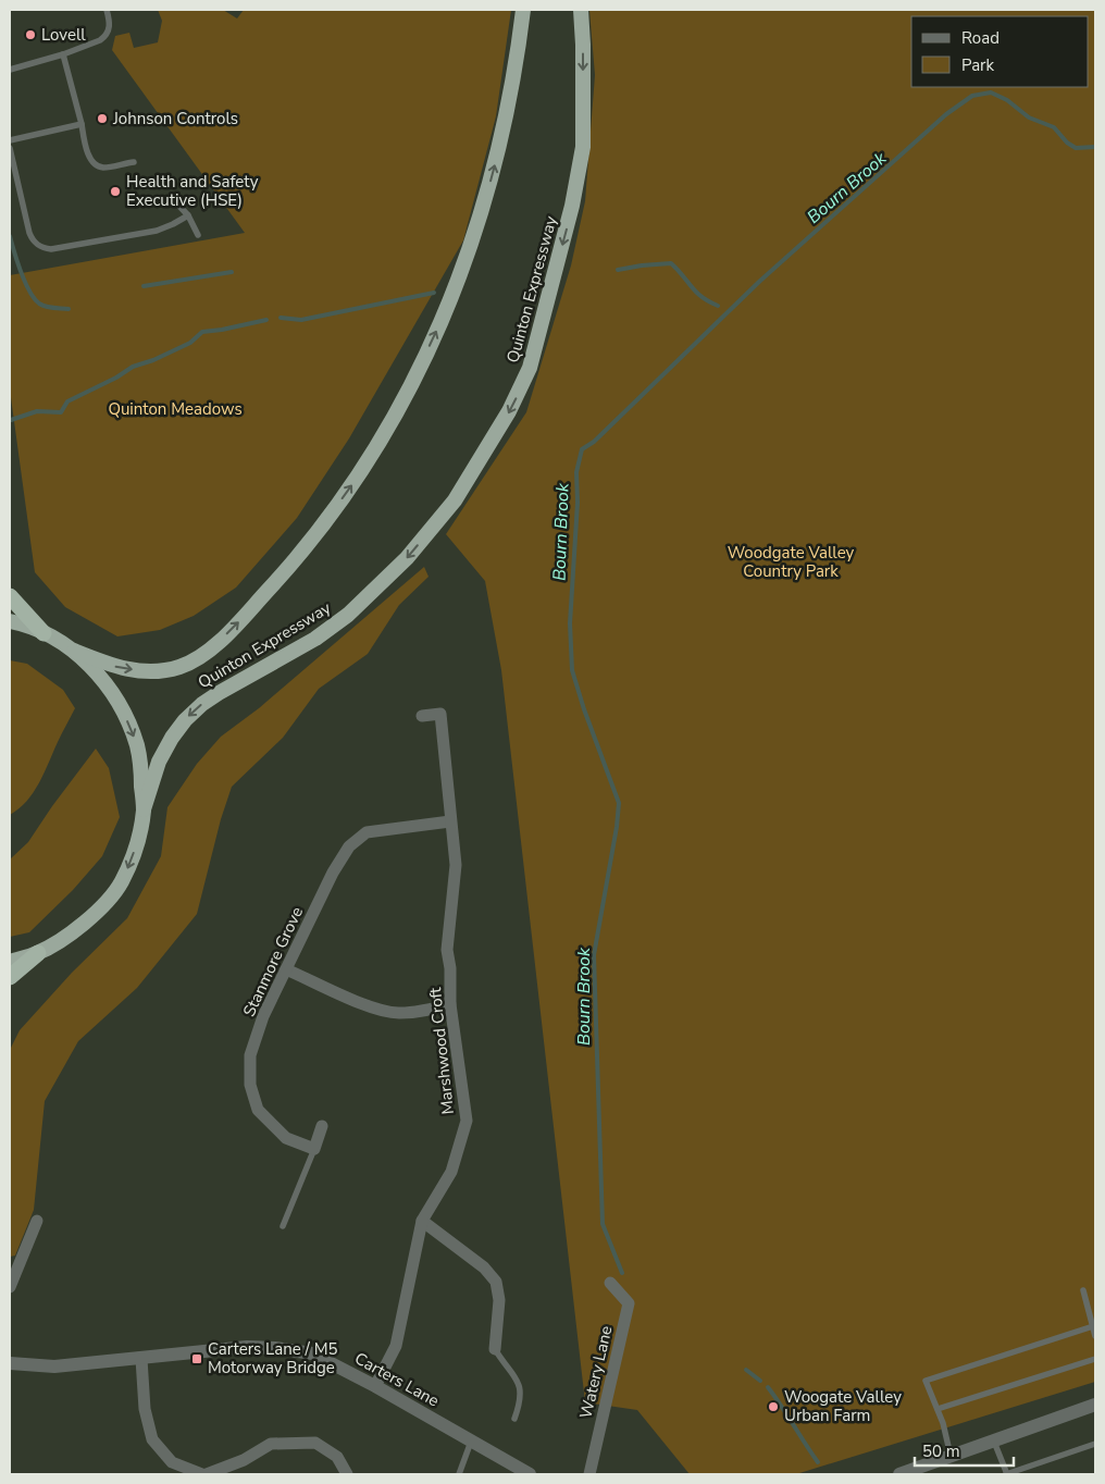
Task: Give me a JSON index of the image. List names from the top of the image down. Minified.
{"streets":{"highway":["Quinton Expressway"],"street":["Stanmore Grove","Marshwood Croft","Watery Lane","Carters Lane"]},"crossings":[["Stanmore Grove","Marshwood Croft"],["Marshwood Croft","Carters Lane"]],"water":["Bourn Brook"],"parks":["Quinton Meadows","Woodgate Valley Country Park"],"places":{"other":["Lovell","Johnson Controls","Health and Safety Executive (HSE)","Woogate Valley Urban Farm"],"transit":["Carters Lane / M5 Motorway Bridge"]},"legend":["Road","Park"],"scale_bar":"50 m"}
